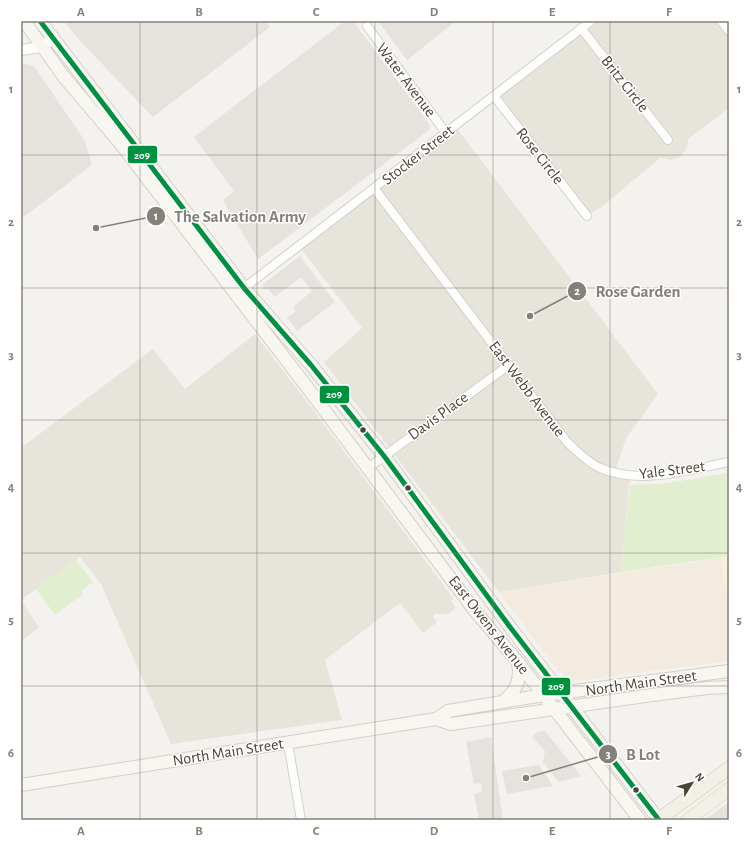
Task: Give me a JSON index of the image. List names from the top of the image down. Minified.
{"streets":{"main road":["East Owens Avenue","North Main Street"],"street":["Water Avenue","Britz Circle","Stocker Street","Rose Circle","East Webb Avenue","Davis Place","Yale Street"]},"crossings":[["Water Avenue","Stocker Street"],["Britz Circle","Stocker Street"],["Stocker Street","Rose Circle"],["Stocker Street","East Webb Avenue"],["Stocker Street","East Owens Avenue"],["East Webb Avenue","Davis Place"],["East Webb Avenue","Yale Street"],["Davis Place","East Owens Avenue"],["East Owens Avenue","North Main Street"]],"places":["The Salvation Army","Rose Garden","B Lot"],"lines":["transit line 209"],"north":"top right","grid":{"columns":["A","B","C","D","E","F"],"rows":["1","2","3","4","5","6"]}}
